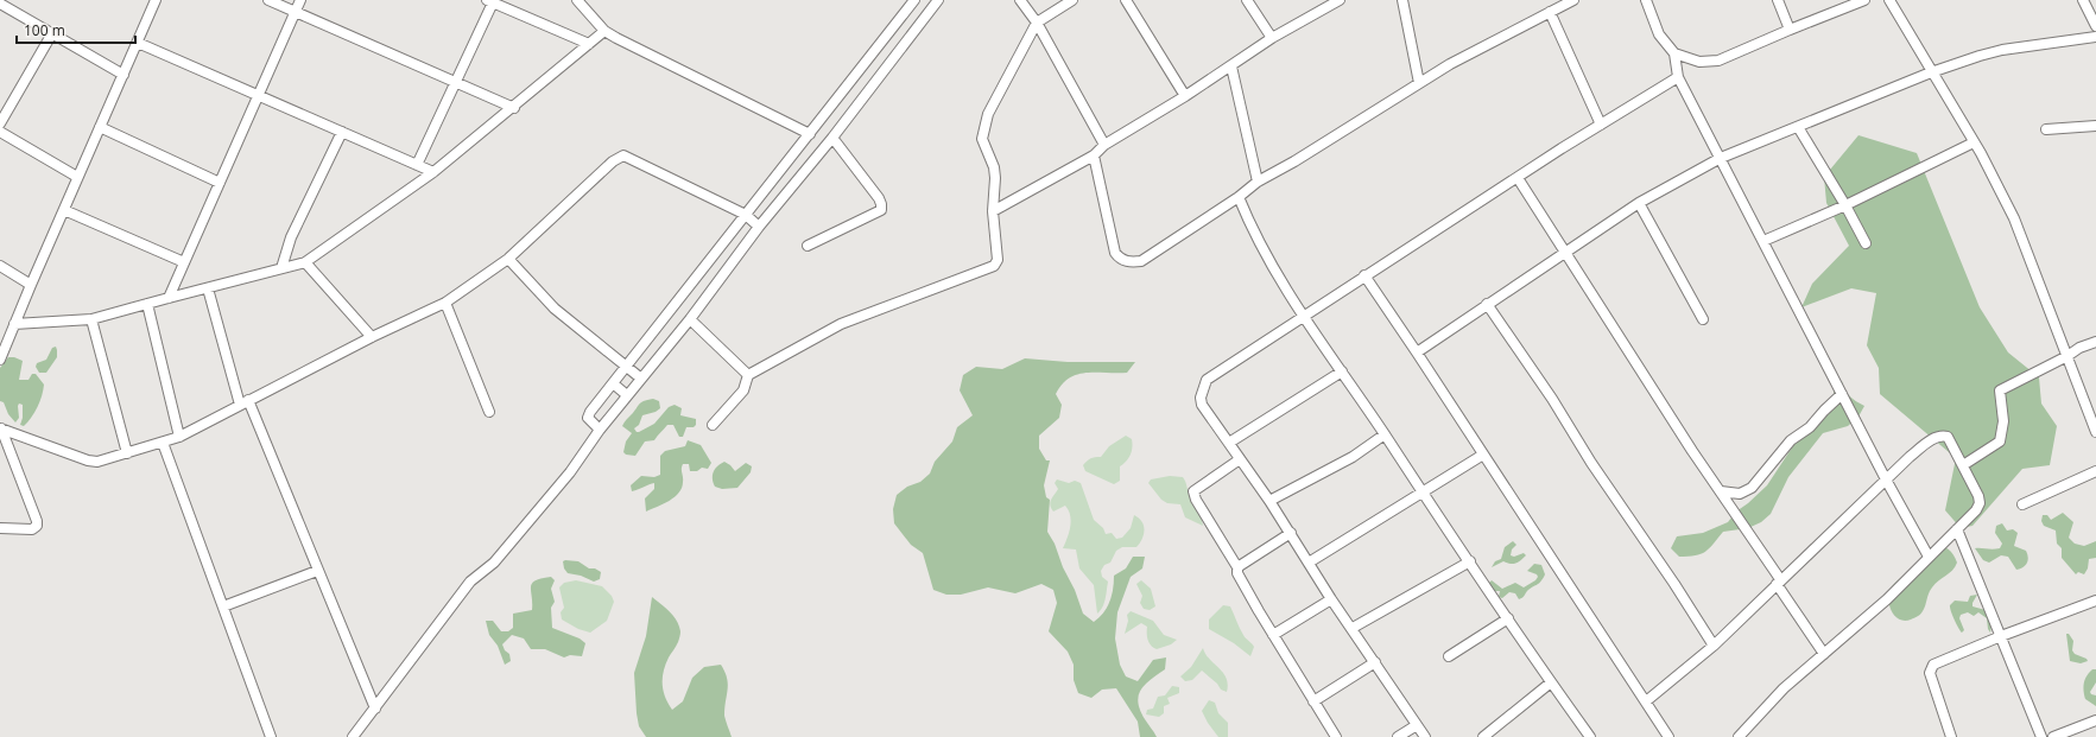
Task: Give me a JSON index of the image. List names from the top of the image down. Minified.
{"scale_bar":"100 m"}
